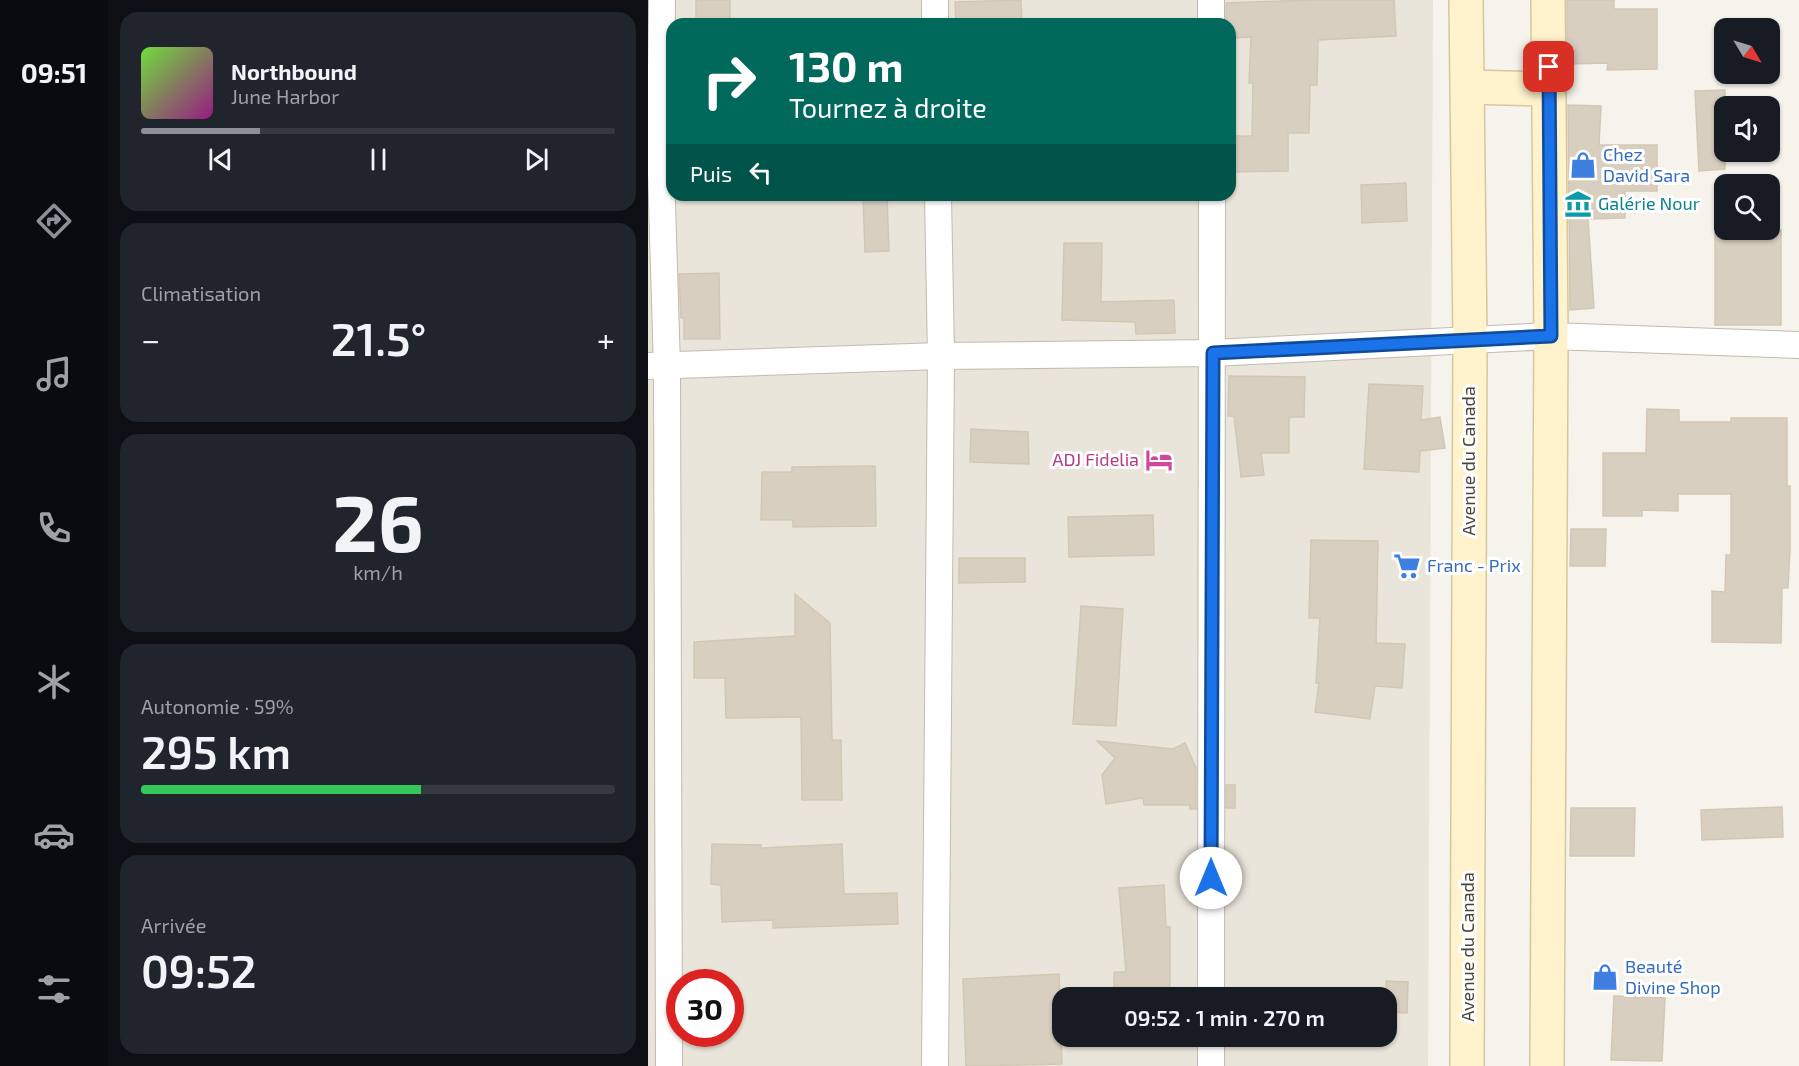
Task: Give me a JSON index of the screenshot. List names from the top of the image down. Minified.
{"streets":{"main road":["Avenue du Canada"]},"places":{"shop":["Chez David Sara","Beauté Divine Shop"],"museum":["Galérie Nour"],"hotel":["ADJ Fidelia"],"supermarket":["Franc - Prix"]},"north":"bottom right","page":{"tabs":"09:51","turn":["130 m","Tournez à droite"],"song":["Northbound","June Harbor"],"then":"Puis","tile":["Climatisation",["26","km/h"],["Autonomie · 59%","295 km"],["Arrivée","09:52"]],"heat":["−","21.5°","+"],"limit":"30","trip":"09:52 · 1 min · 270 m"}}
